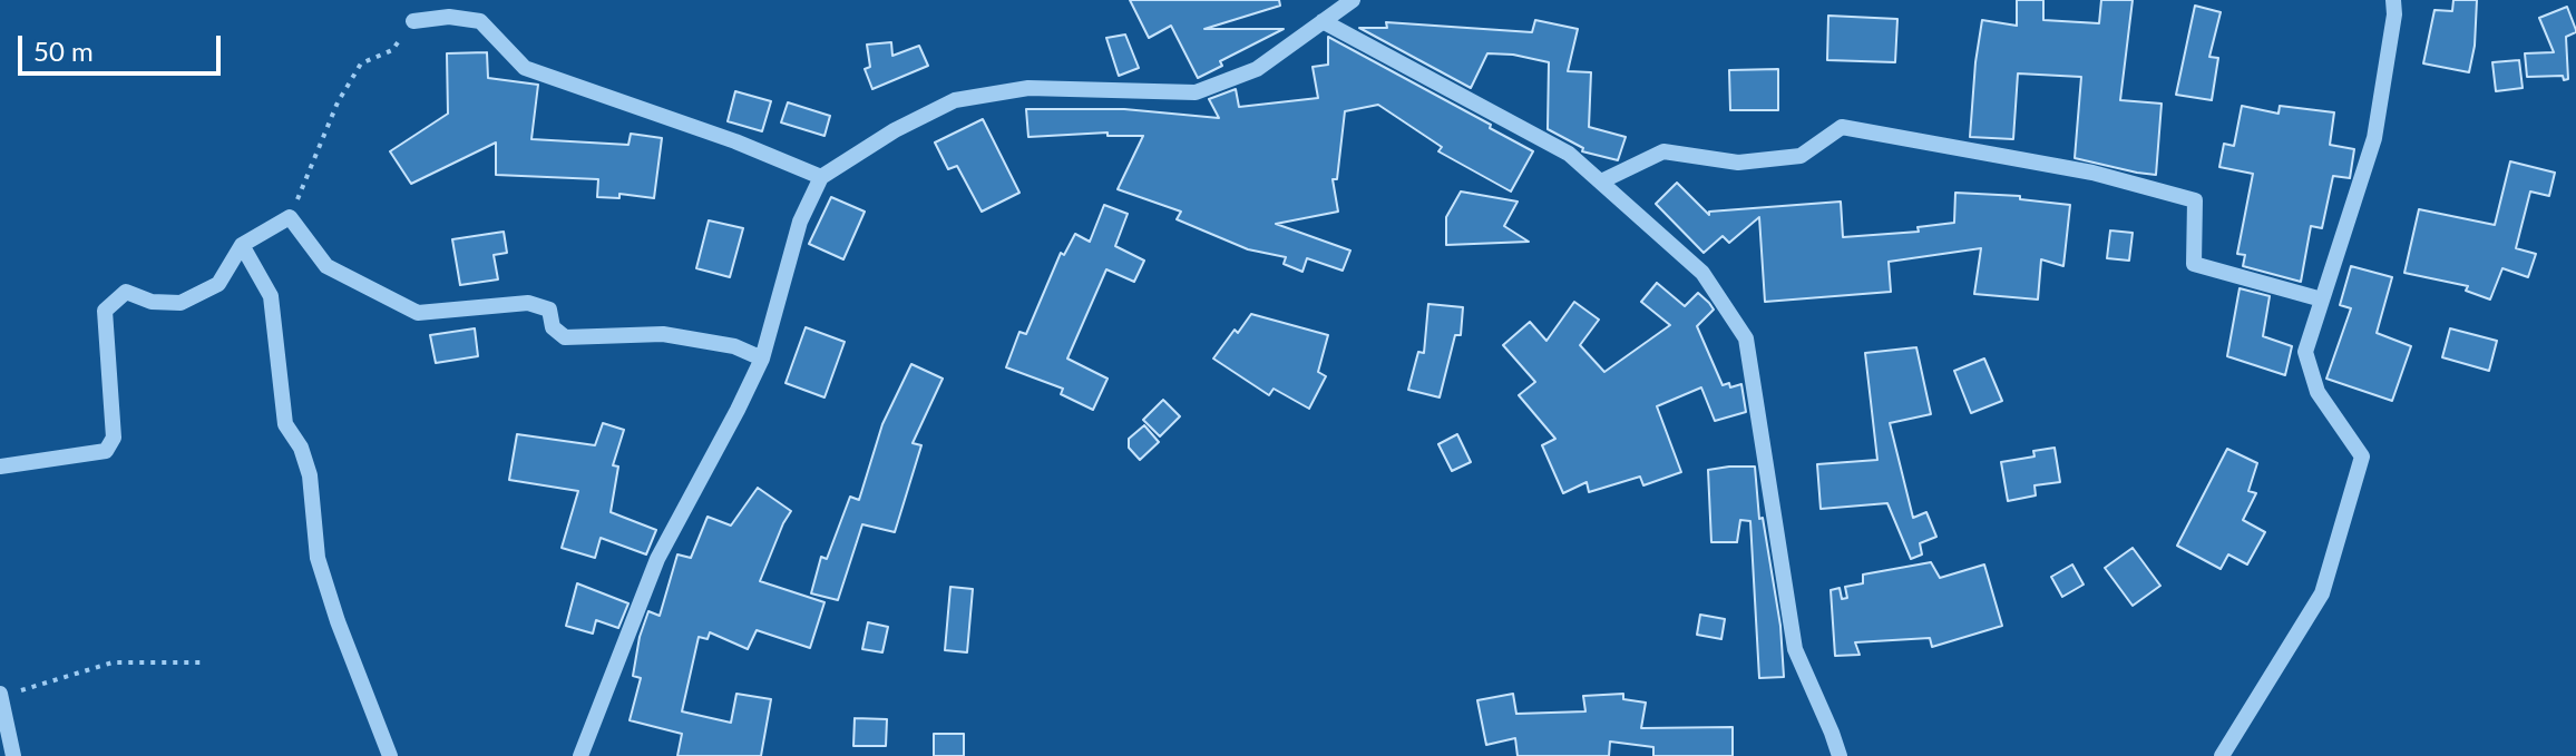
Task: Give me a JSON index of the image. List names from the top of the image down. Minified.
{"scale_bar":"50 m"}
